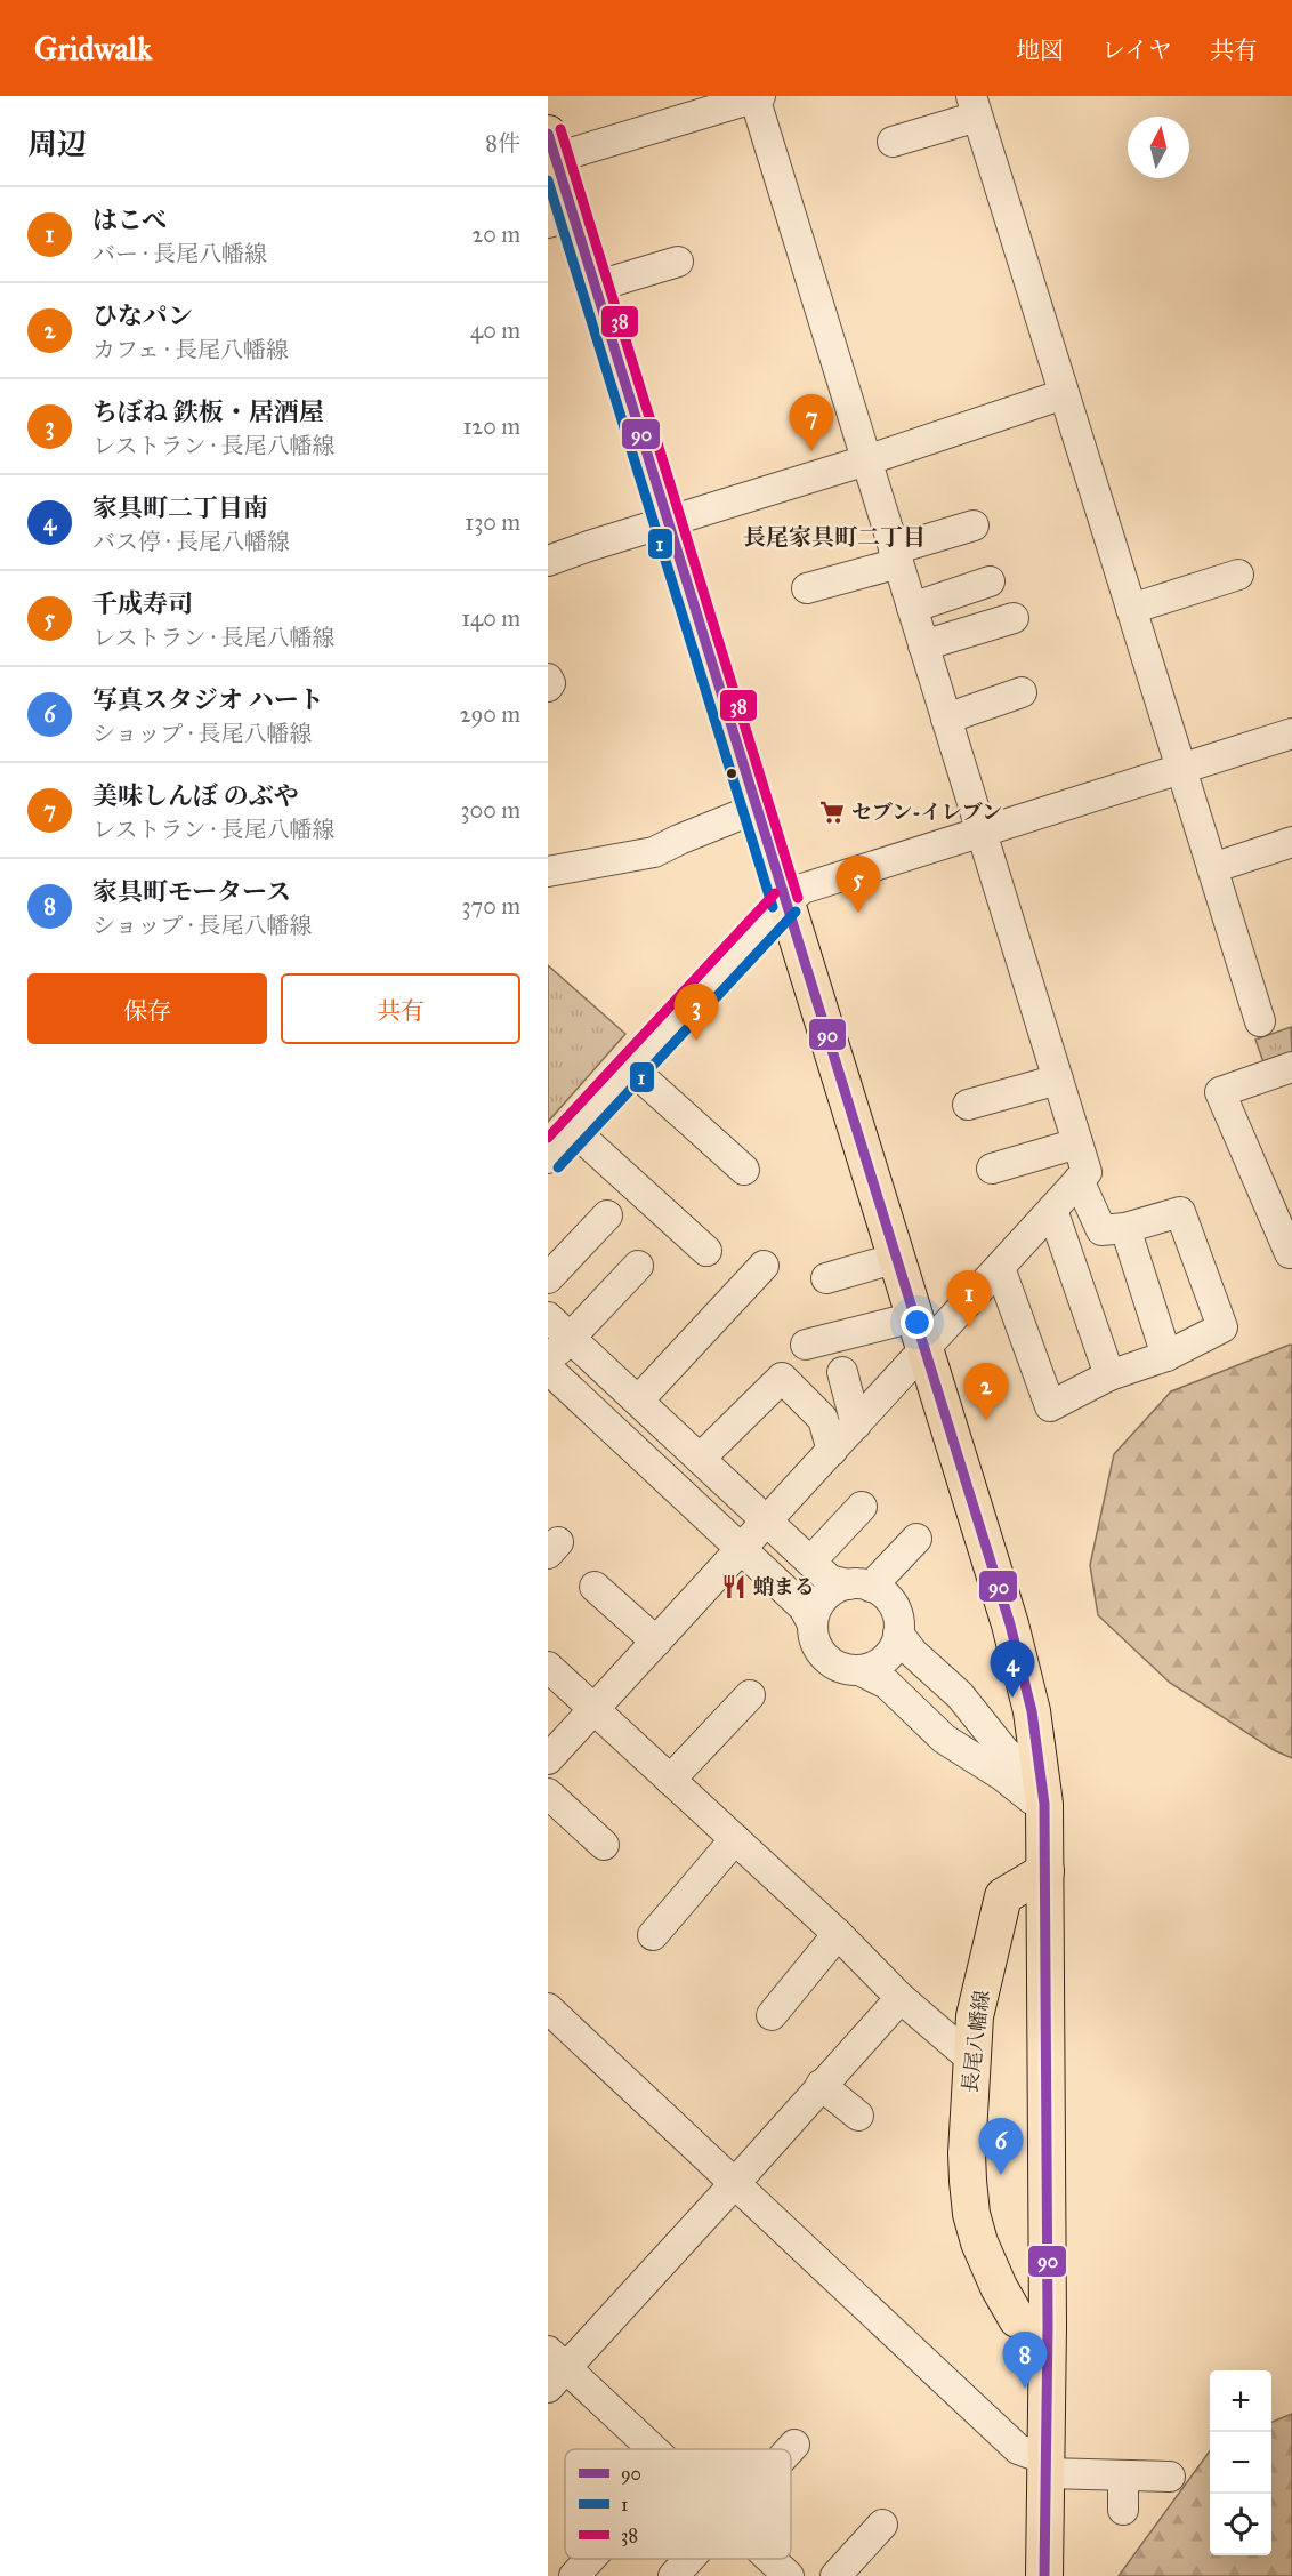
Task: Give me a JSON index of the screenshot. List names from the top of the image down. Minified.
{"streets":{"main road":["長尾八幡線"]},"districts":["長尾家具町二丁目"],"places":{"supermarket":["セブン-イレブン"],"restaurant":["蛸まる"]},"lines":["transit line 38","transit line 90","transit line 1"],"legend":["90","1","38"],"north":"top","page":{"header":"Gridwalk","nav":["地図","レイヤ","共有"],"heading":["周辺","8件"],"list":[{"mark":"1","name":"はこべ","note":"バー · 長尾八幡線","value":"20 m"},{"mark":"2","name":"ひなパン","note":"カフェ · 長尾八幡線","value":"40 m"},{"mark":"3","name":"ちぼね 鉄板・居酒屋","note":"レストラン · 長尾八幡線","value":"120 m"},{"mark":"4","name":"家具町二丁目南","note":"バス停 · 長尾八幡線","value":"130 m"},{"mark":"5","name":"千成寿司","note":"レストラン · 長尾八幡線","value":"140 m"},{"mark":"6","name":"写真スタジオ ハート","note":"ショップ · 長尾八幡線","value":"290 m"},{"mark":"7","name":"美味しんぼ のぶや","note":"レストラン · 長尾八幡線","value":"300 m"},{"mark":"8","name":"家具町モータース","note":"ショップ · 長尾八幡線","value":"370 m"}],"pins":["7","5","3","1","2","4","6","8"],"buttons":["保存","共有"],"map_buttons":["+","−"]}}
